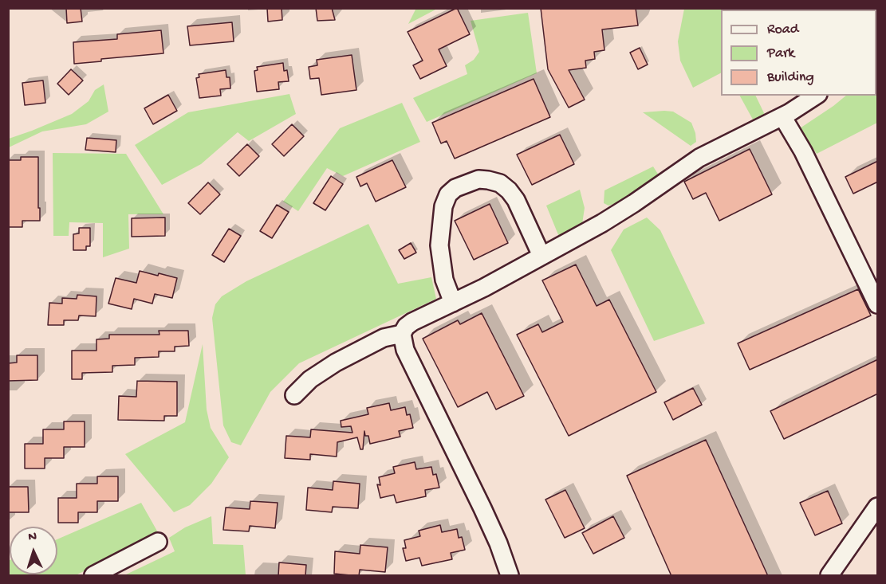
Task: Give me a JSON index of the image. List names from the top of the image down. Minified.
{"legend":["Road","Park","Building"],"north":"top"}
